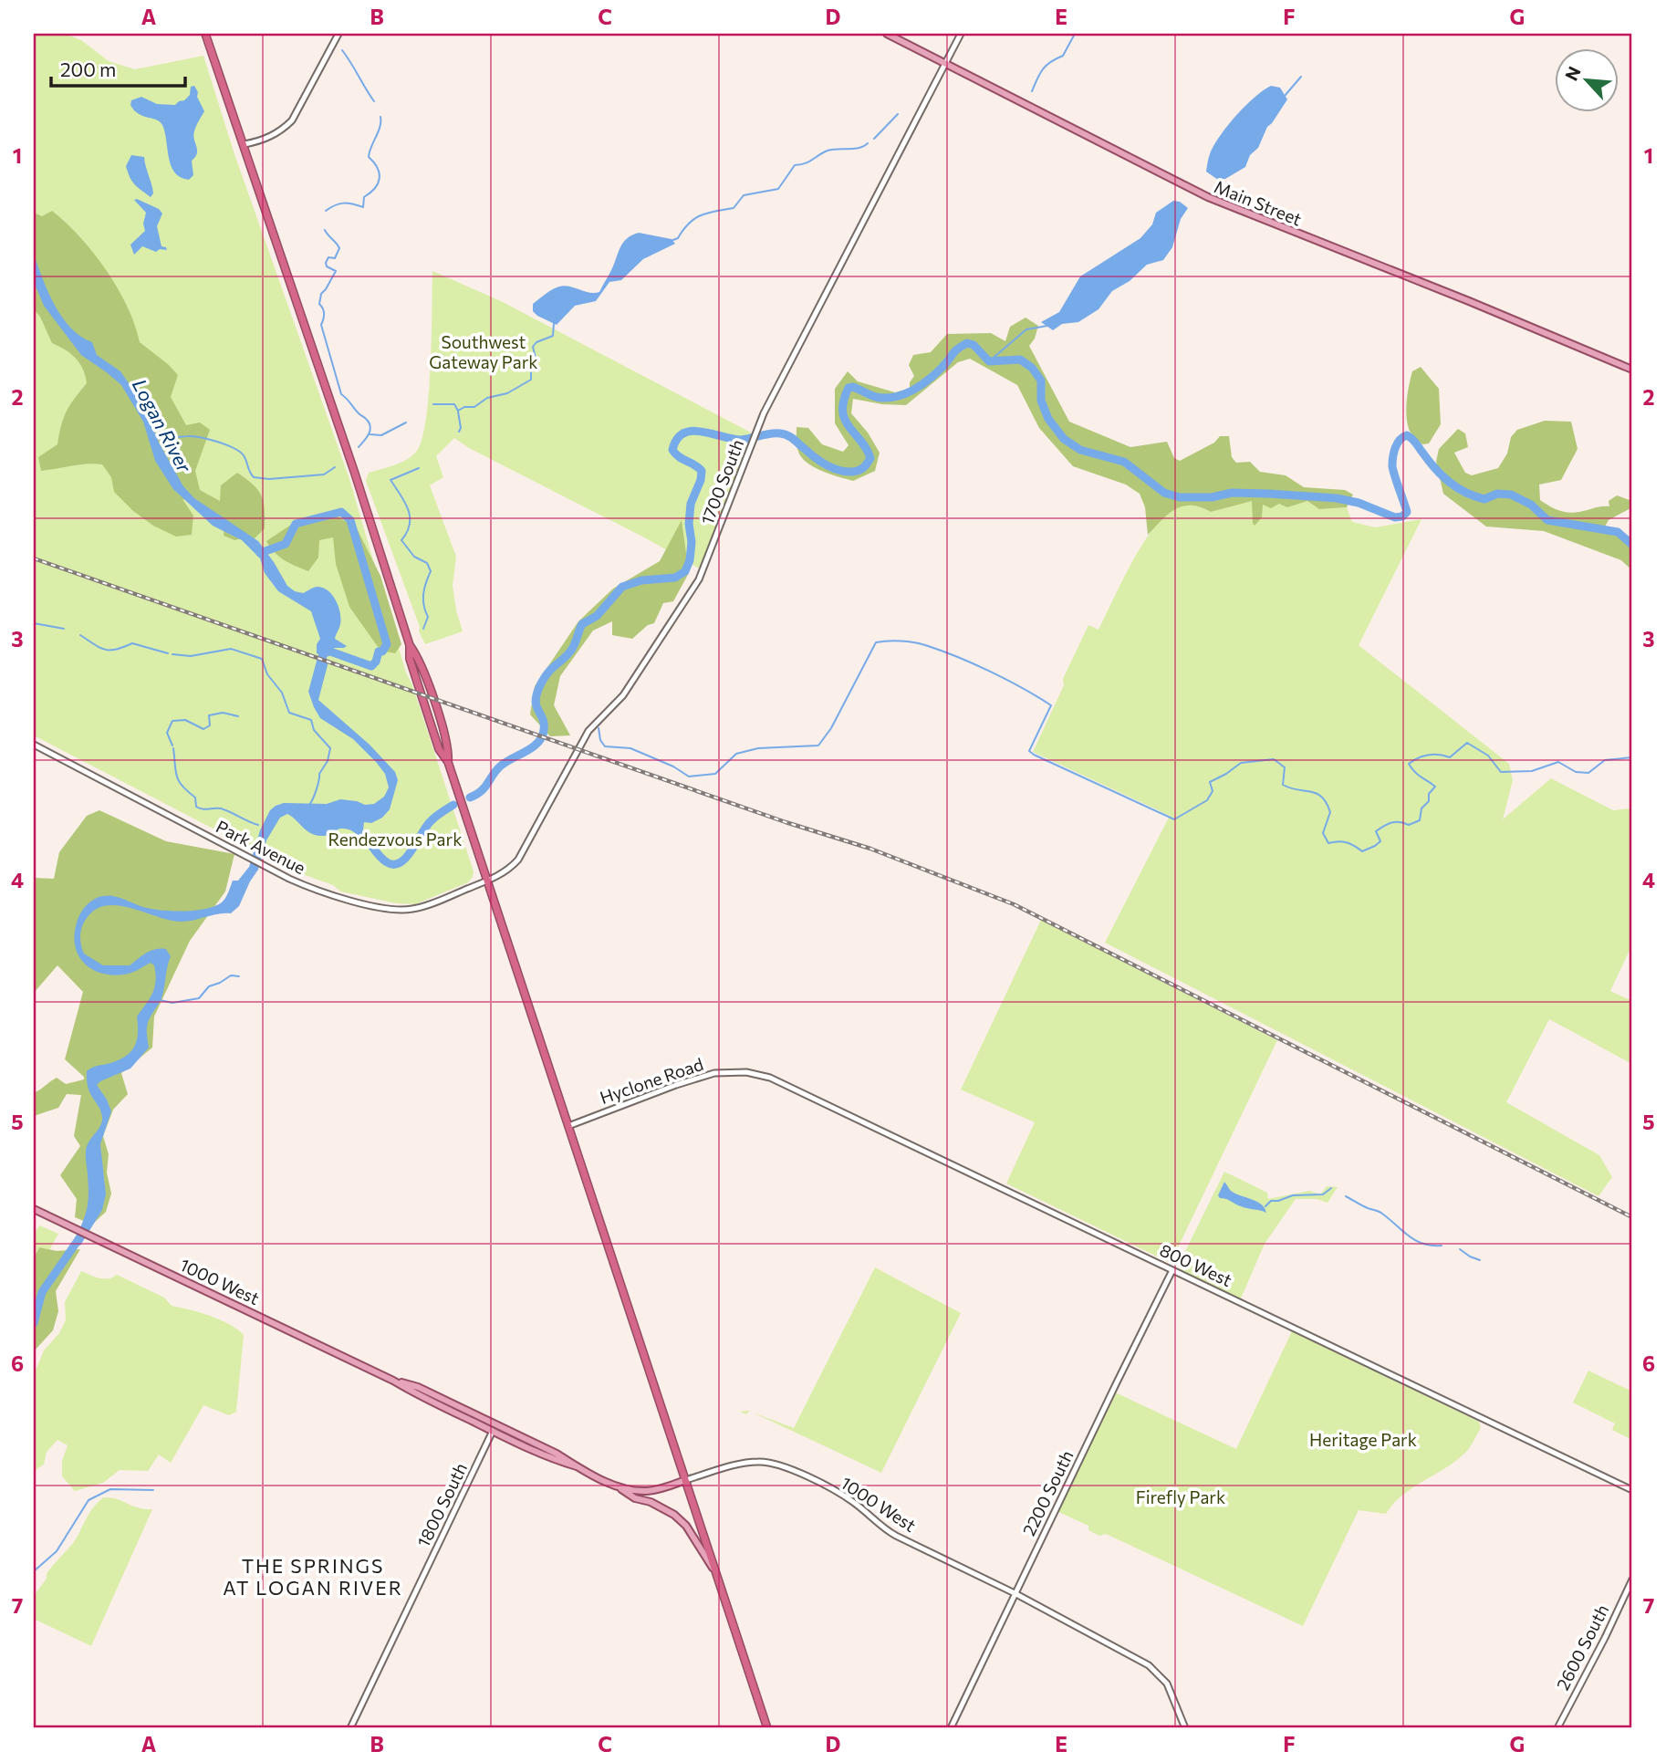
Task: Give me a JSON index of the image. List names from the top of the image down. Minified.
{"streets":{"main road":["Main Street","1000 West"],"street":["1700 South","Park Avenue","Hyclone Road","800 West","2200 South","1800 South","2600 South"]},"crossings":[["Main Street","1700 South"],["1700 South","Park Avenue"],["Hyclone Road","800 West"],["800 West","2200 South"],["1000 West","2200 South"],["1000 West","1800 South"]],"districts":["THE SPRINGS AT LOGAN RIVER"],"water":["Logan River"],"parks":["Southwest Gateway Park","Rendezvous Park","Heritage Park","Firefly Park"],"scale_bar":"200 m","north":"top left","grid":{"columns":["A","B","C","D","E","F","G"],"rows":["1","2","3","4","5","6","7"]}}
